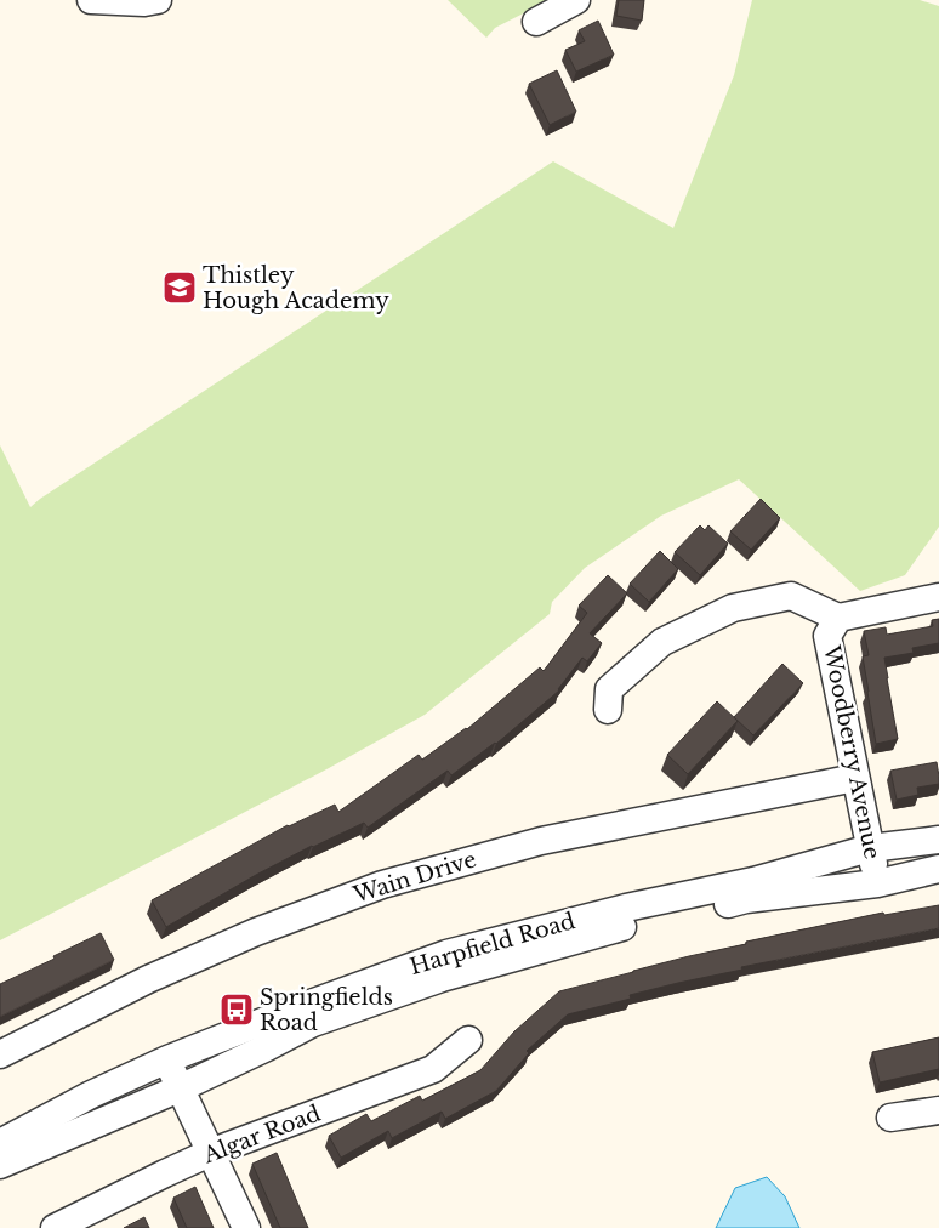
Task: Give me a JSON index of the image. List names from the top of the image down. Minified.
{"streets":{"street":["Woodberry Avenue","Wain Drive","Harpfield Road","Algar Road"]},"crossings":[["Woodberry Avenue","Wain Drive"],["Woodberry Avenue","Harpfield Road"]],"places":{"school or university":["Thistley Hough Academy"],"bus stop":["Springfields Road"]}}
